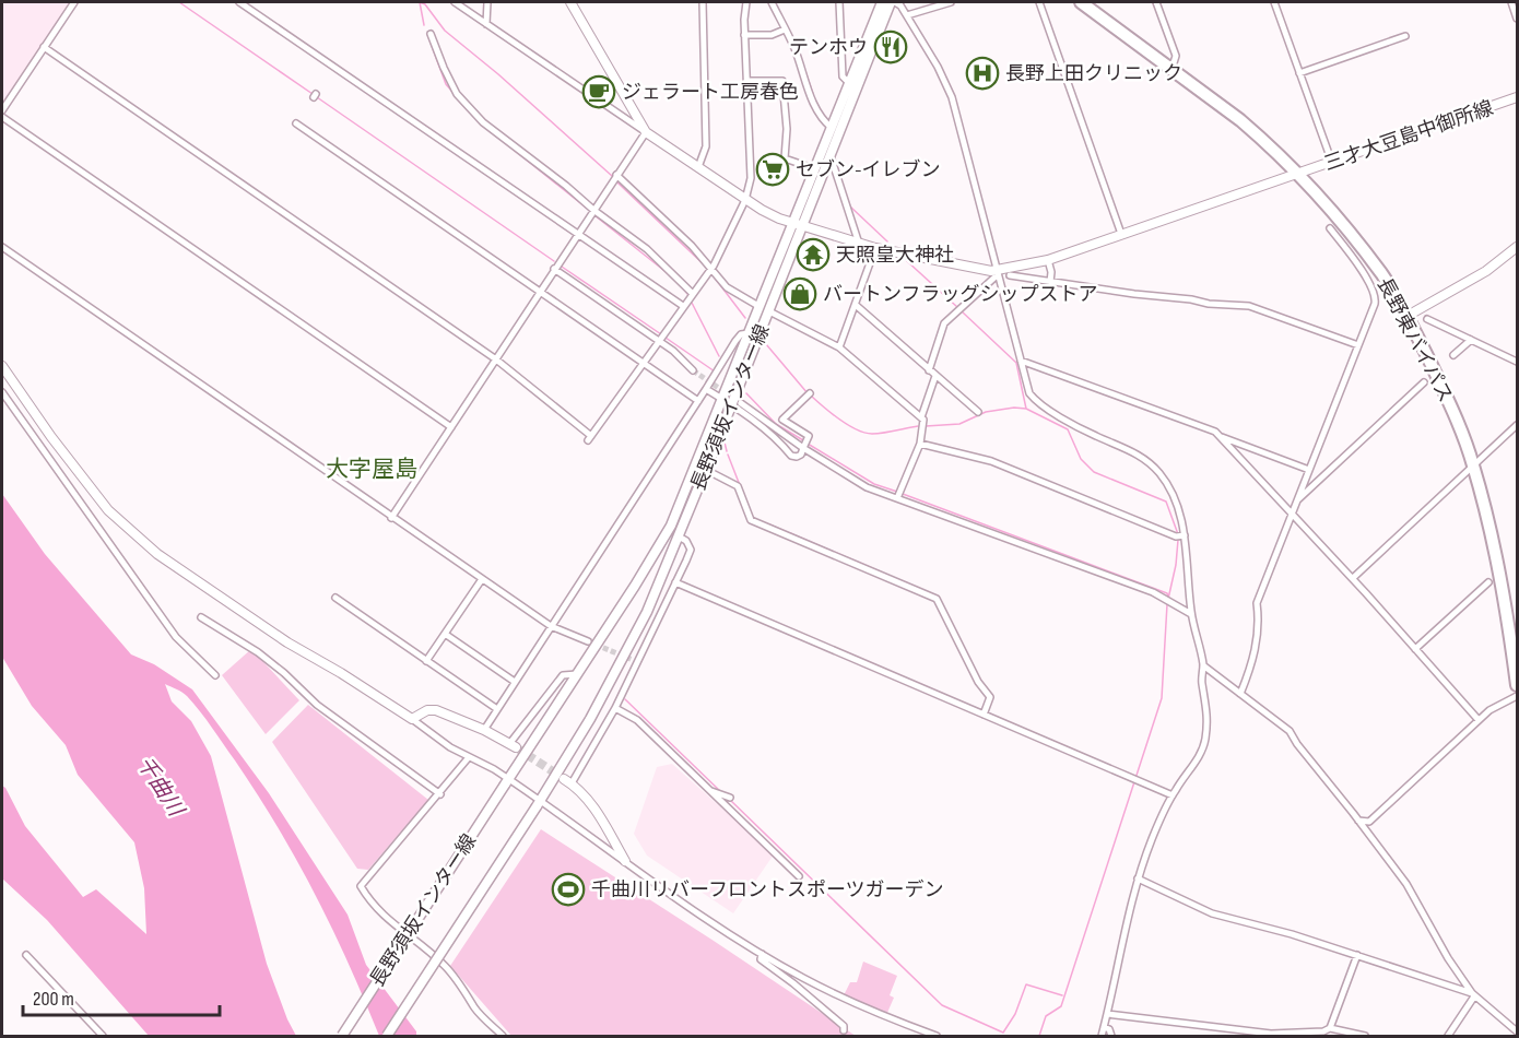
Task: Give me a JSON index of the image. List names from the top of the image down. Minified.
{"streets":{"highway":["長野東バイパス"],"main road":["長野須坂インター線"],"street":["三才大豆島中御所線"]},"crossings":[["三才大豆島中御所線","長野東バイパス"]],"districts":["大字屋島"],"water":["千曲川"],"places":{"restaurant":["テンホウ"],"hospital":["長野上田クリニック"],"cafe":["ジェラート工房春色"],"supermarket":["セブン-イレブン"],"temple":["天照皇大神社"],"shop":["バートンフラッグシップストア"],"sports":["千曲川リバーフロントスポーツガーデン"]},"scale_bar":"200 m"}
